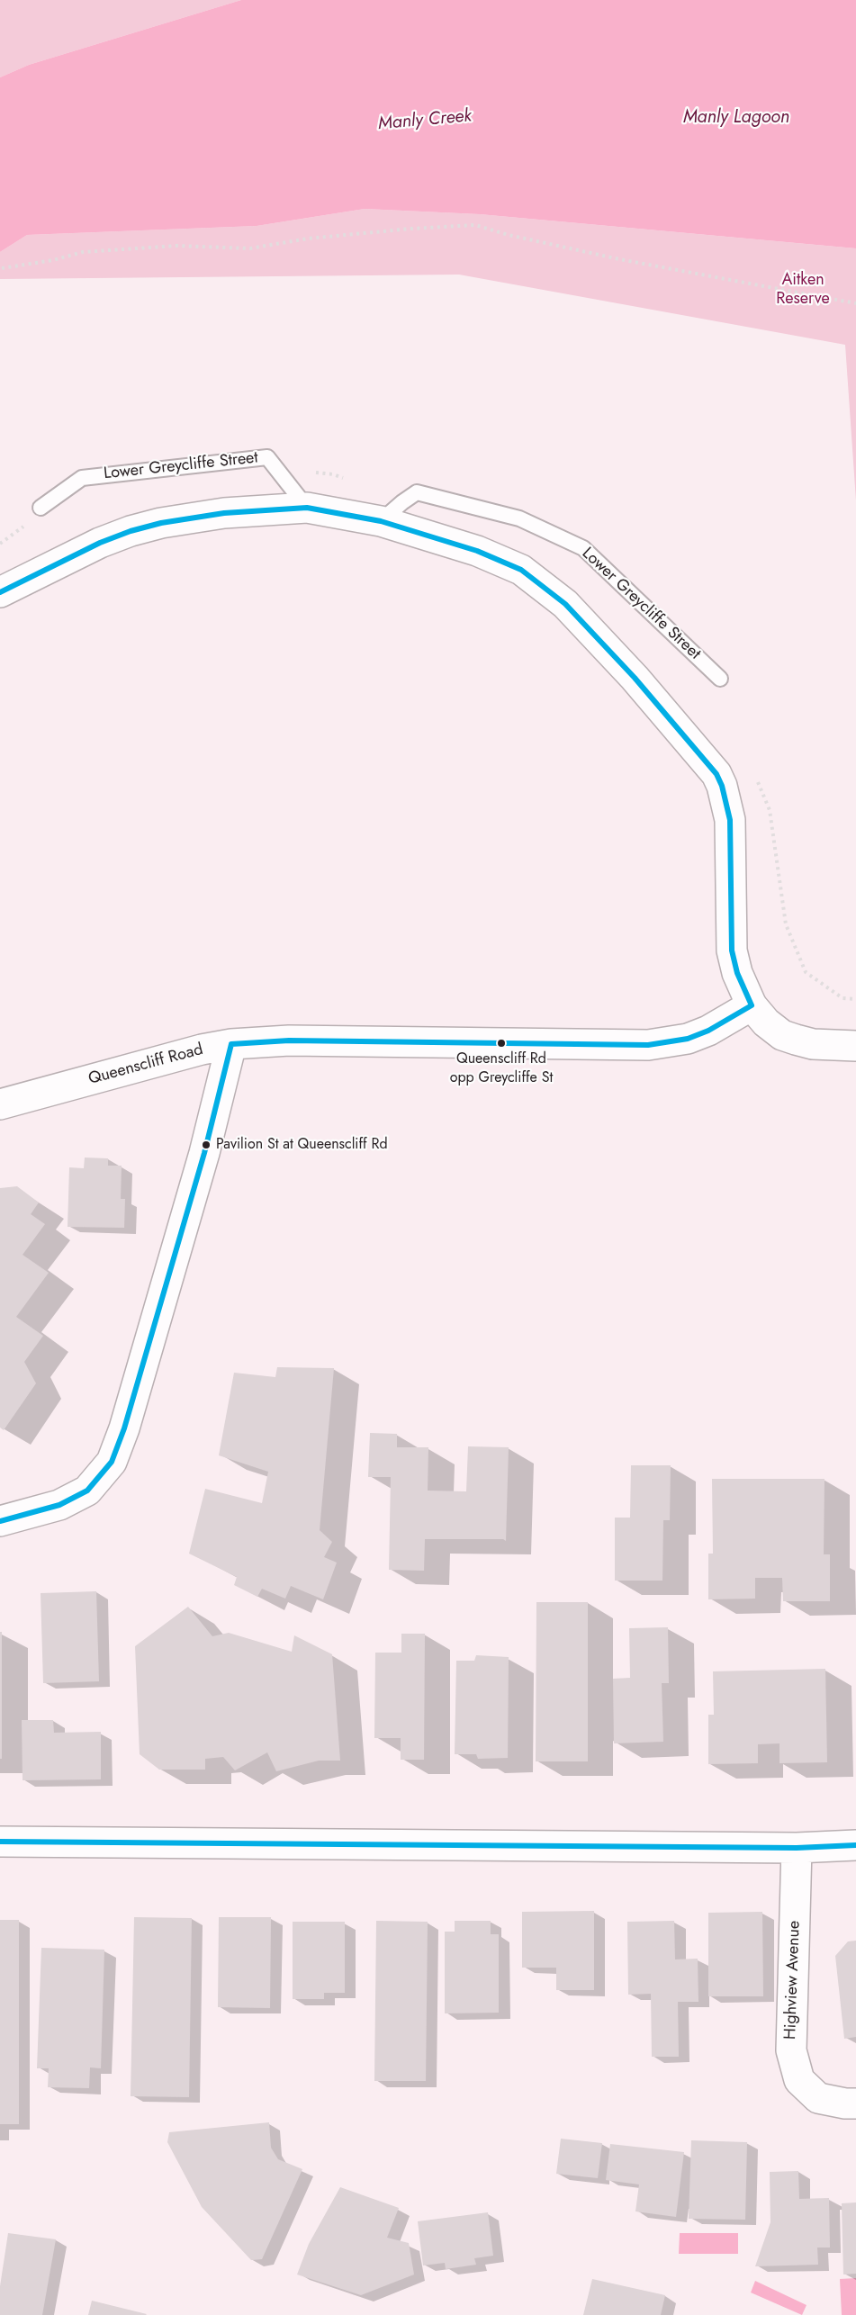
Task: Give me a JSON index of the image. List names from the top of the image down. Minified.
{"streets":{"street":["Queenscliff Road","Highview Avenue"],"lane":["Lower Greycliffe Street"]},"water":["Manly Lagoon","Manly Creek"],"parks":["Aitken Reserve"],"places":["Queenscliff Rd opp Greycliffe St","Pavilion St at Queenscliff Rd"]}
